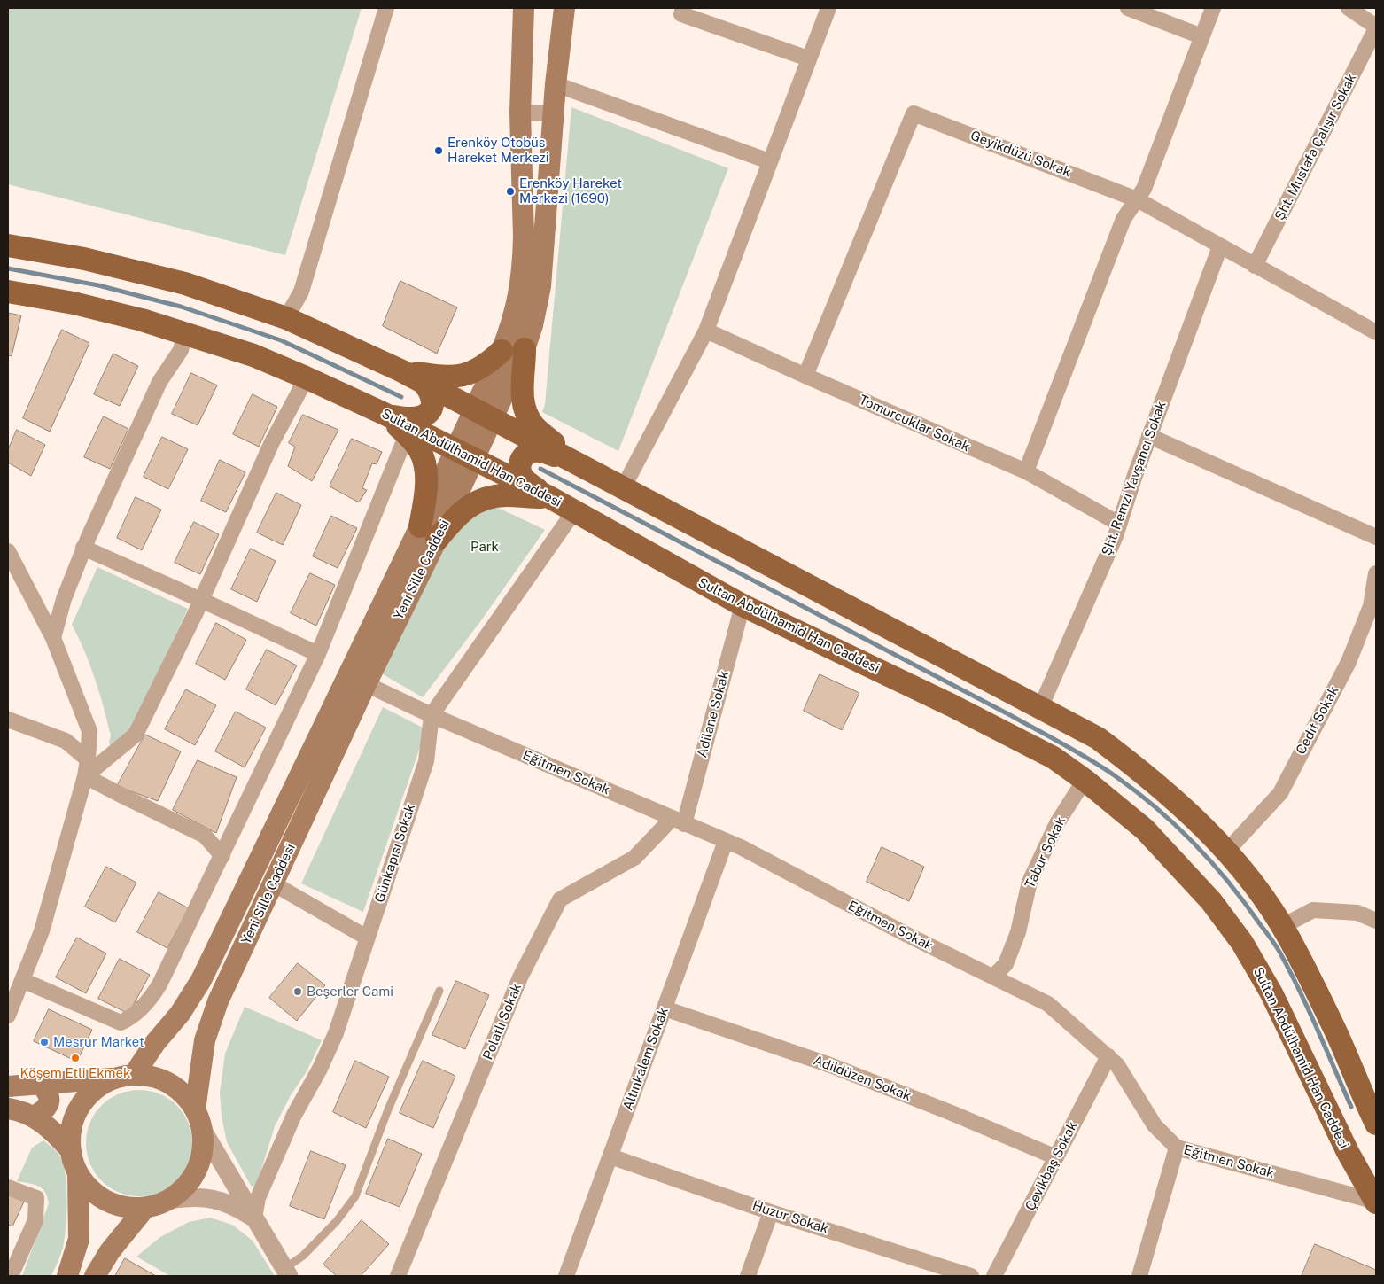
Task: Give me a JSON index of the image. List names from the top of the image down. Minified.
{"streets":{"main road":["Sultan Abdülhamid Han Caddesi","Yeni Sille Caddesi"],"street":["Şht. Mustafa Çalışır Sokak","Geyikdüzü Sokak","Tomurcuklar Sokak","Şht. Remzi Yavşancı Sokak","Adilane Sokak","Cedit Sokak","Eğitmen Sokak","Tabur Sokak","Günkapısı Sokak","Polatlı Sokak","Altınkalem Sokak","Adildüzen Sokak","Çevikbaş Sokak","Huzur Sokak"]},"crossings":[["Şht. Mustafa Çalışır Sokak","Geyikdüzü Sokak"],["Geyikdüzü Sokak","Tomurcuklar Sokak"],["Geyikdüzü Sokak","Şht. Remzi Yavşancı Sokak"],["Tomurcuklar Sokak","Şht. Remzi Yavşancı Sokak"],["Sultan Abdülhamid Han Caddesi","Yeni Sille Caddesi"],["Sultan Abdülhamid Han Caddesi","Adilane Sokak"],["Sultan Abdülhamid Han Caddesi","Eğitmen Sokak"],["Sultan Abdülhamid Han Caddesi","Tabur Sokak"],["Sultan Abdülhamid Han Caddesi","Günkapısı Sokak"],["Yeni Sille Caddesi","Eğitmen Sokak"],["Adilane Sokak","Eğitmen Sokak"],["Adilane Sokak","Polatlı Sokak"],["Eğitmen Sokak","Tabur Sokak"],["Eğitmen Sokak","Günkapısı Sokak"],["Eğitmen Sokak","Polatlı Sokak"],["Eğitmen Sokak","Altınkalem Sokak"],["Eğitmen Sokak","Çevikbaş Sokak"],["Altınkalem Sokak","Adildüzen Sokak"],["Altınkalem Sokak","Huzur Sokak"],["Adildüzen Sokak","Çevikbaş Sokak"]],"parks":["Park"],"places":["Erenköy Otobüs Hareket Merkezi","Erenköy Hareket Merkezi (1690)","Beşerler Cami","Mesrur Market","Köşem Etli Ekmek"]}
